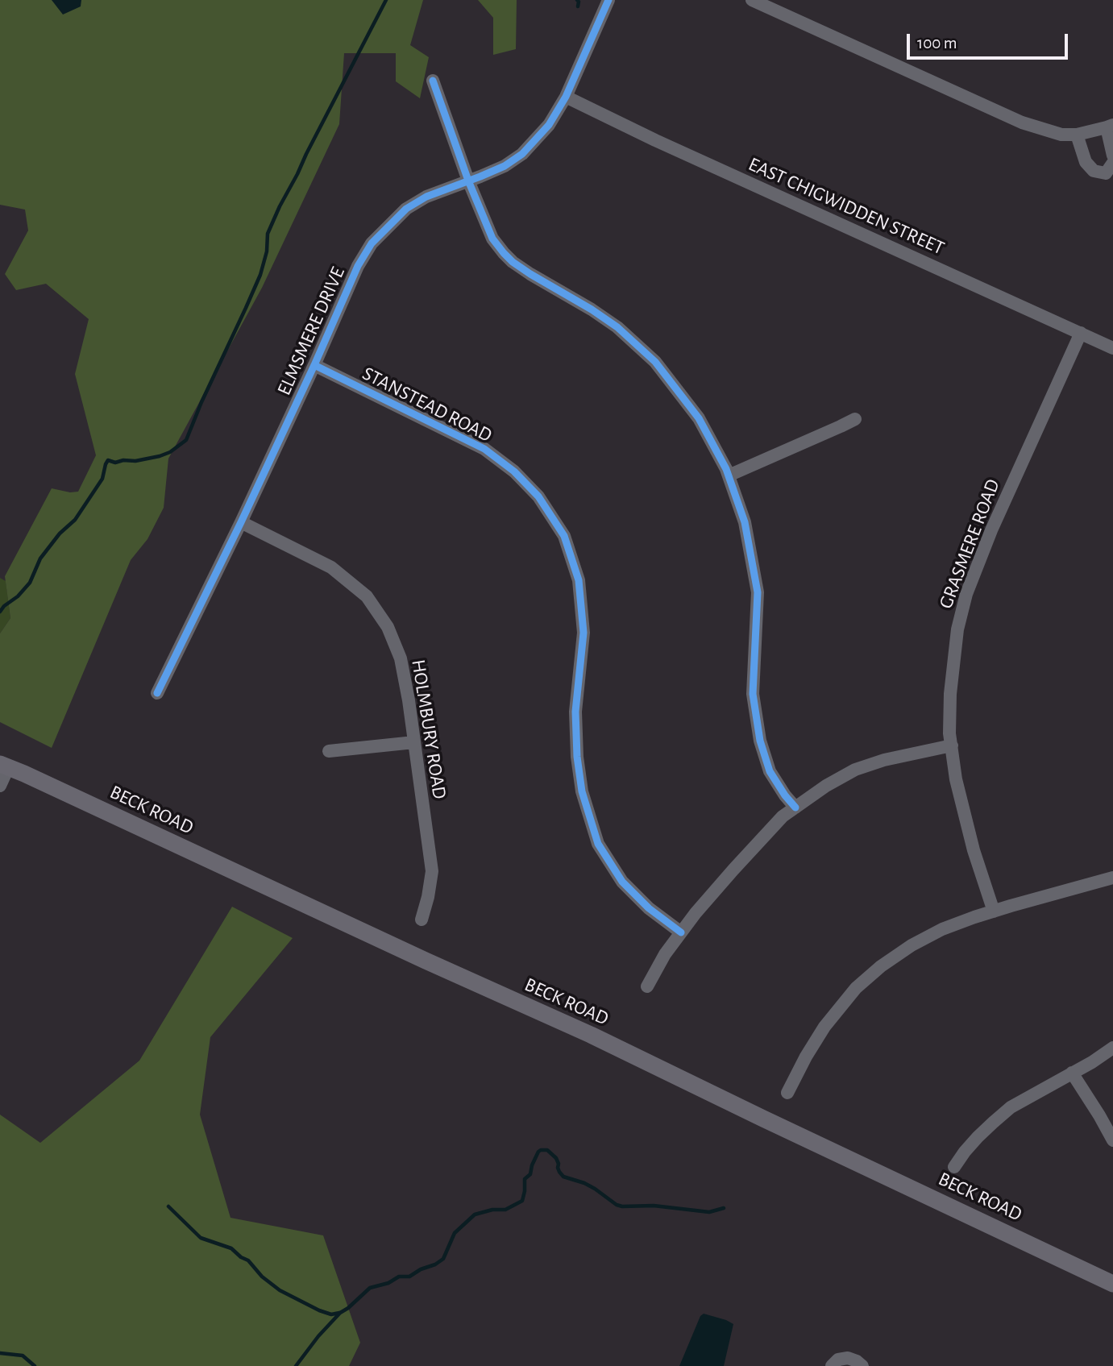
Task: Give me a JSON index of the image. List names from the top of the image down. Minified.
{"streets":{"main road":["BECK ROAD"],"street":["EAST CHIGWIDDEN STREET","ELMSMERE DRIVE","STANSTEAD ROAD","GRASMERE ROAD","HOLMBURY ROAD"]},"crossings":[["EAST CHIGWIDDEN STREET","ELMSMERE DRIVE"],["EAST CHIGWIDDEN STREET","GRASMERE ROAD"],["ELMSMERE DRIVE","STANSTEAD ROAD"],["ELMSMERE DRIVE","HOLMBURY ROAD"]],"scale_bar":"100 m"}
